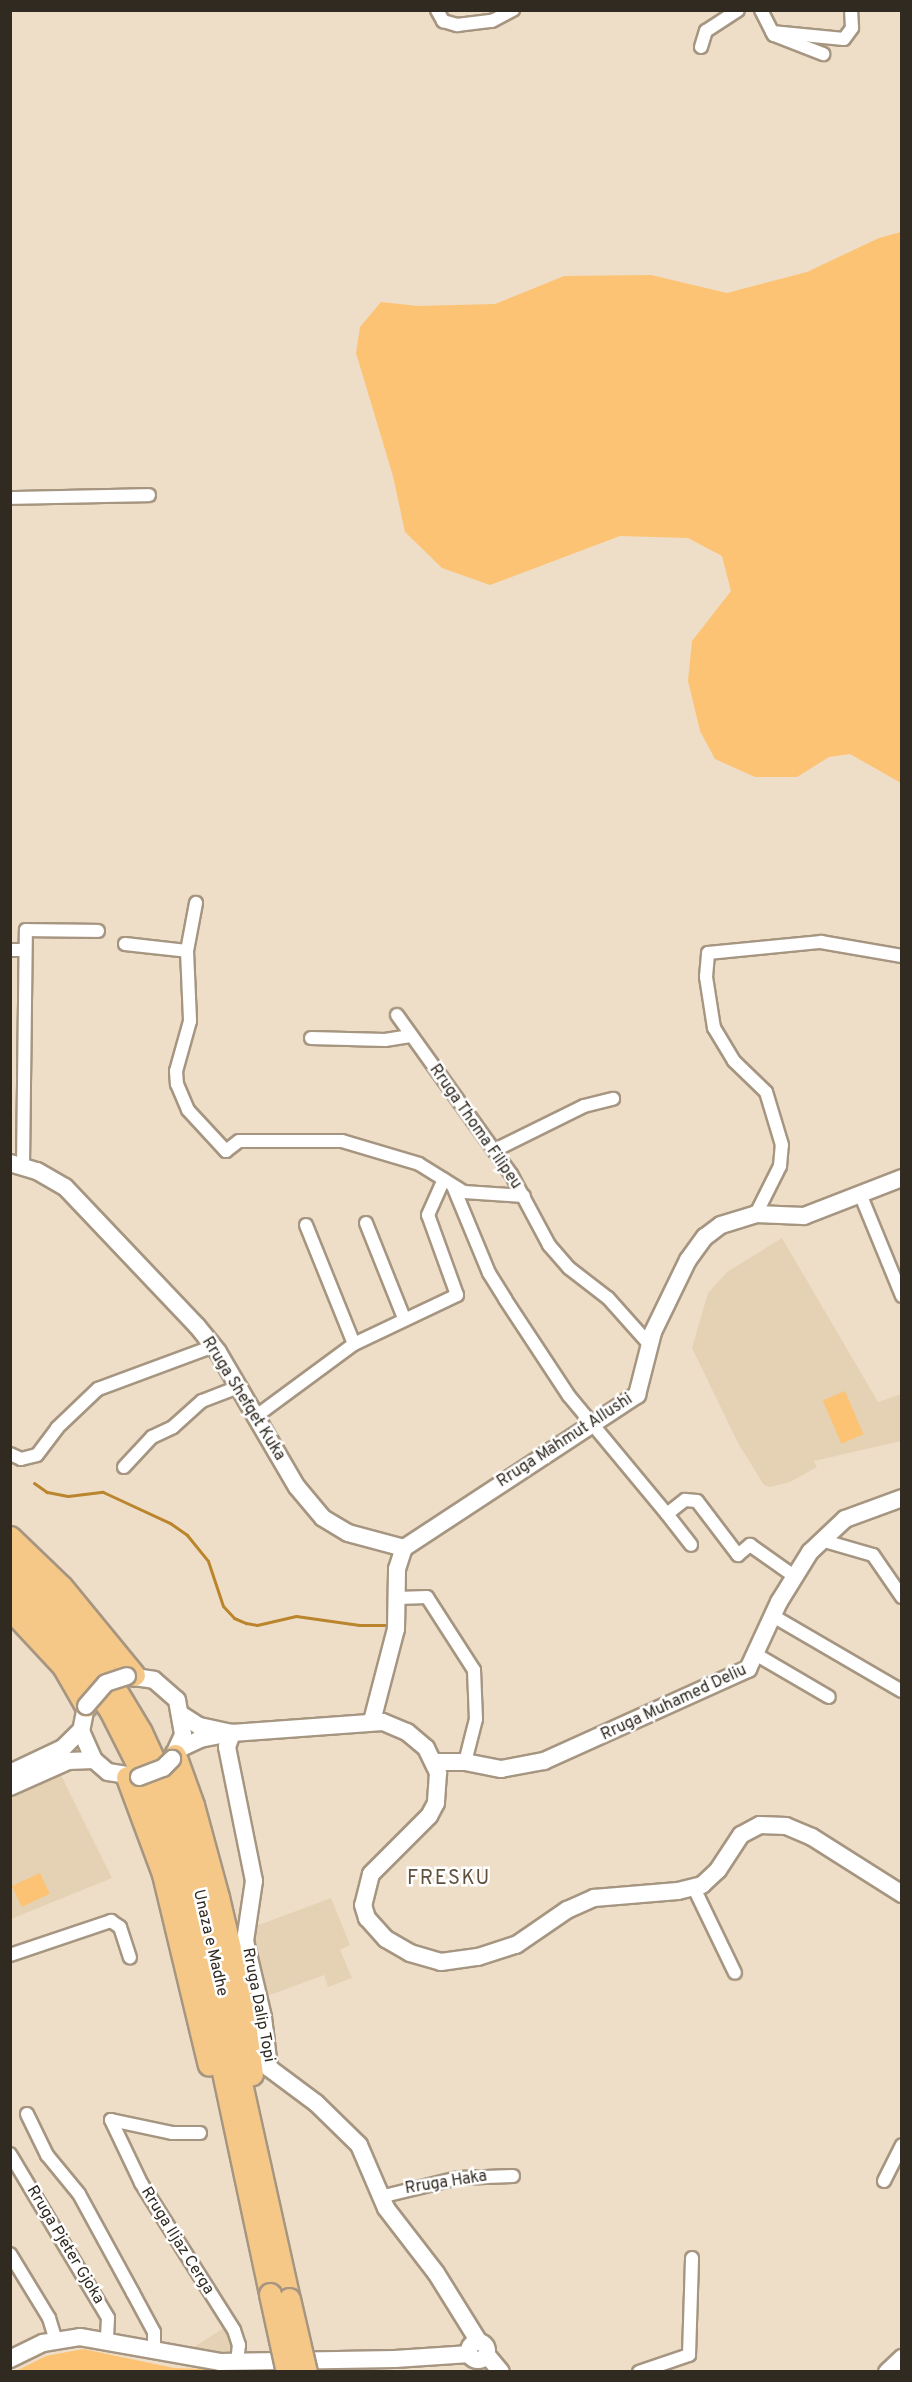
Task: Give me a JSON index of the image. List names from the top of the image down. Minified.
{"streets":{"highway":["Unaza e Madhe"],"street":["Rruga Thoma Filipeu","Rruga Shefqet Kuka","Rruga Mahmut Allushi","Rruga Muhamed Deliu","Rruga Dalip Topi","Rruga Haka","Rruga Iljaz Cerga","Rruga Pjeter Gjoka"]},"crossings":[["Rruga Thoma Filipeu","Rruga Mahmut Allushi"],["Rruga Shefqet Kuka","Rruga Mahmut Allushi"],["Rruga Dalip Topi","Rruga Haka"]],"districts":["FRESKU"]}
